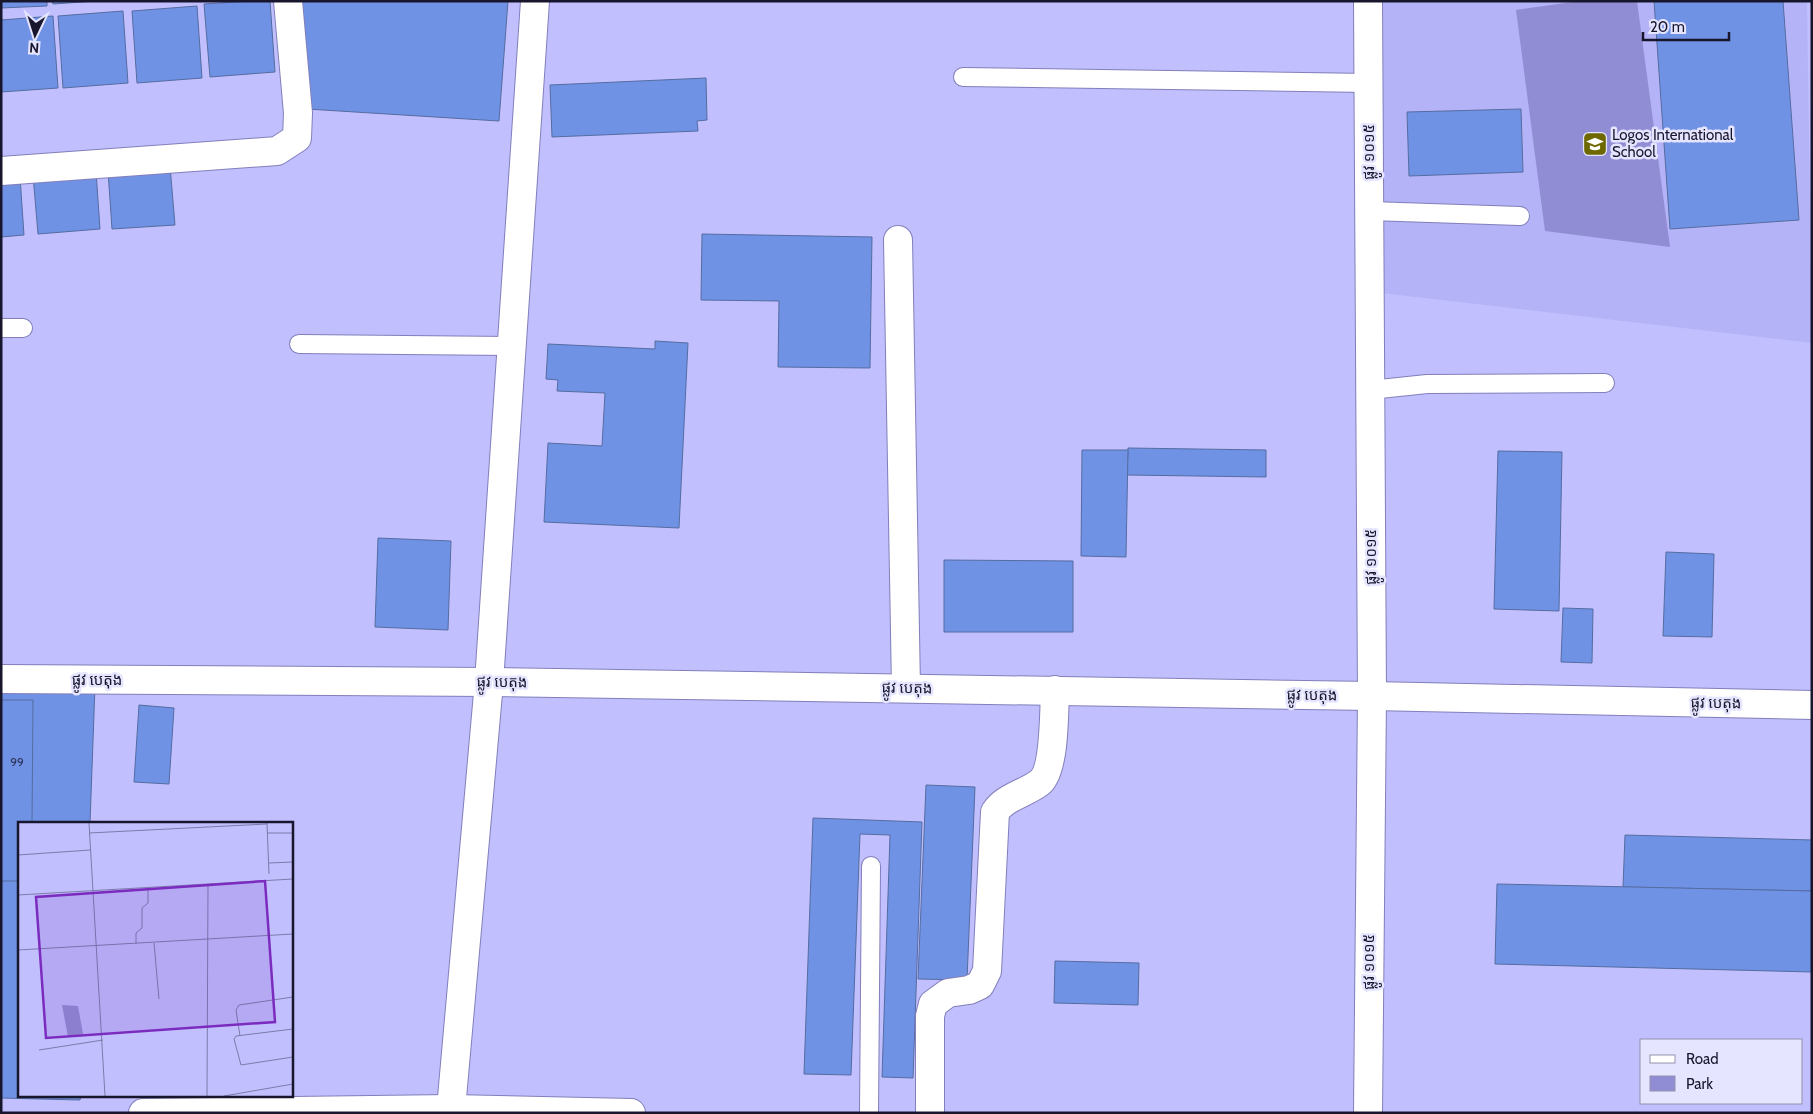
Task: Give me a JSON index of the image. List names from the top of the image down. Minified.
{"streets":{"street":["ផ្លូវ ១០១៥","ផ្លូវ បេតុង"]},"crossings":[["ផ្លូវ ១០១៥","ផ្លូវ បេតុង"]],"places":{"school or university":["Logos International School"]},"house_numbers":["99"],"legend":["Road","Park"],"scale_bar":"20 m","north":"bottom"}
